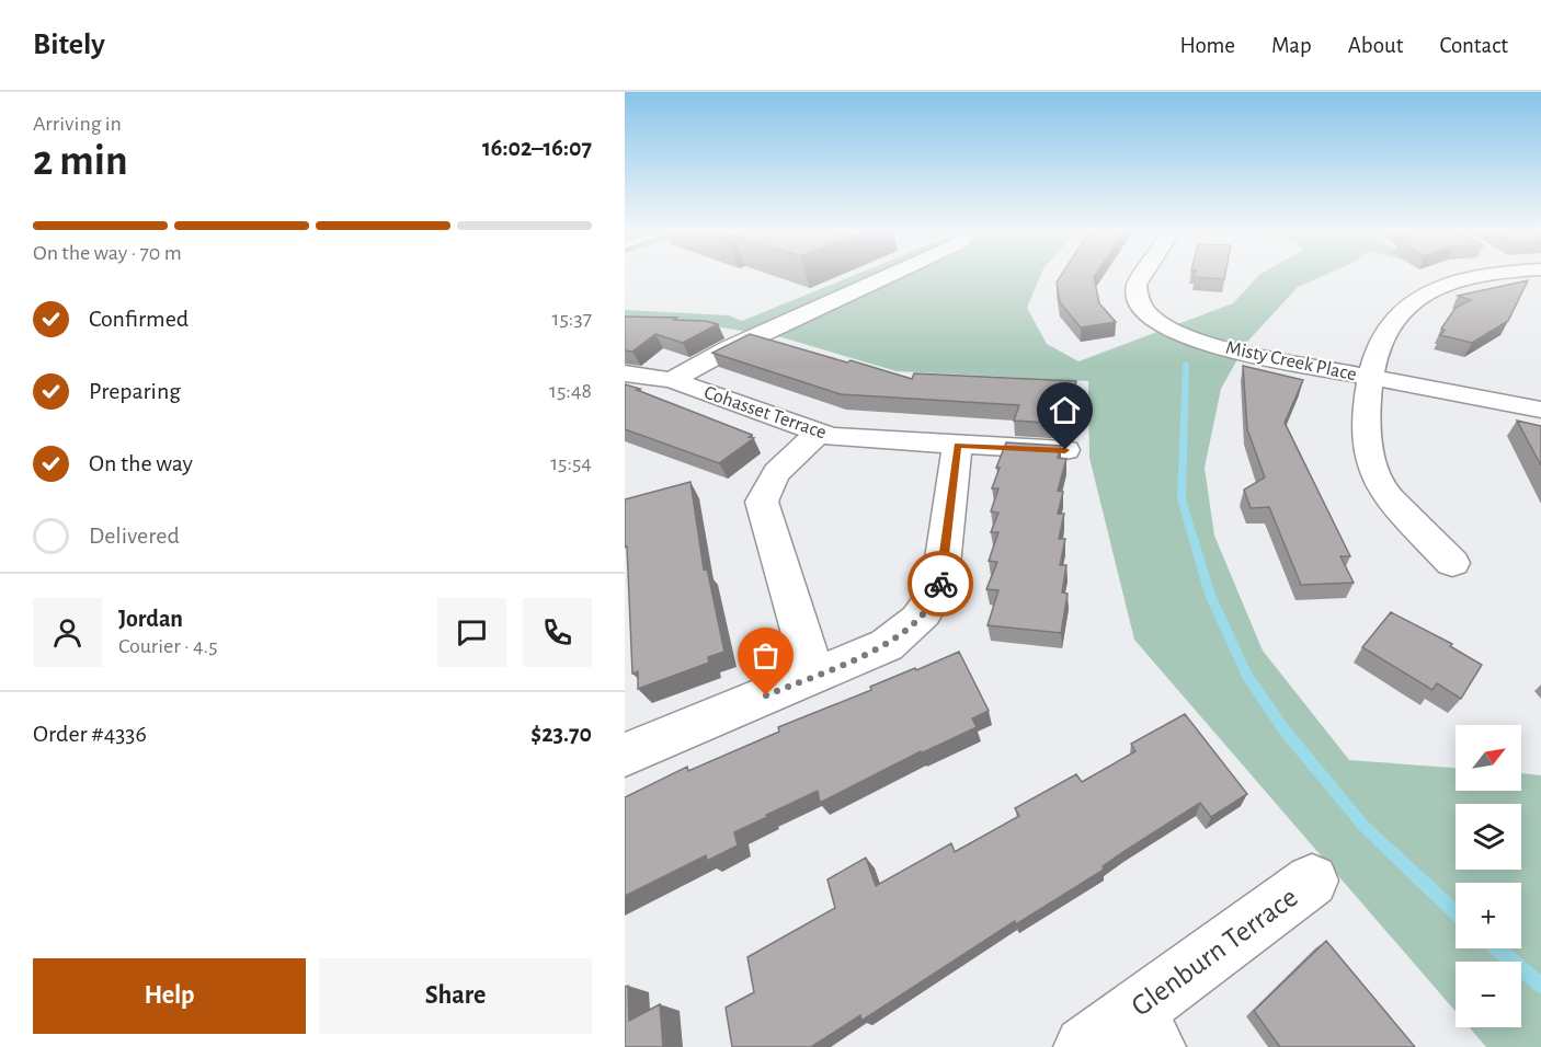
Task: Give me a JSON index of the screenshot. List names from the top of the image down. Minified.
{"streets":{"street":["Misty Creek Place","Cohasset Terrace","Glenburn Terrace"]},"north":"top right","page":{"header":"Bitely","nav":["Home","Map","About","Contact"],"heading":["2 min","Arriving in","16:02–16:07"],"panel":["Jordan","Courier · 4.5","Order #4336","$23.70"],"bar":"On the way · 70 m","list":[["Confirmed","15:37"],["Preparing","15:48"],["On the way","15:54"],"Delivered"],"map_buttons":["+","−"],"buttons":["Help","Share"]}}
